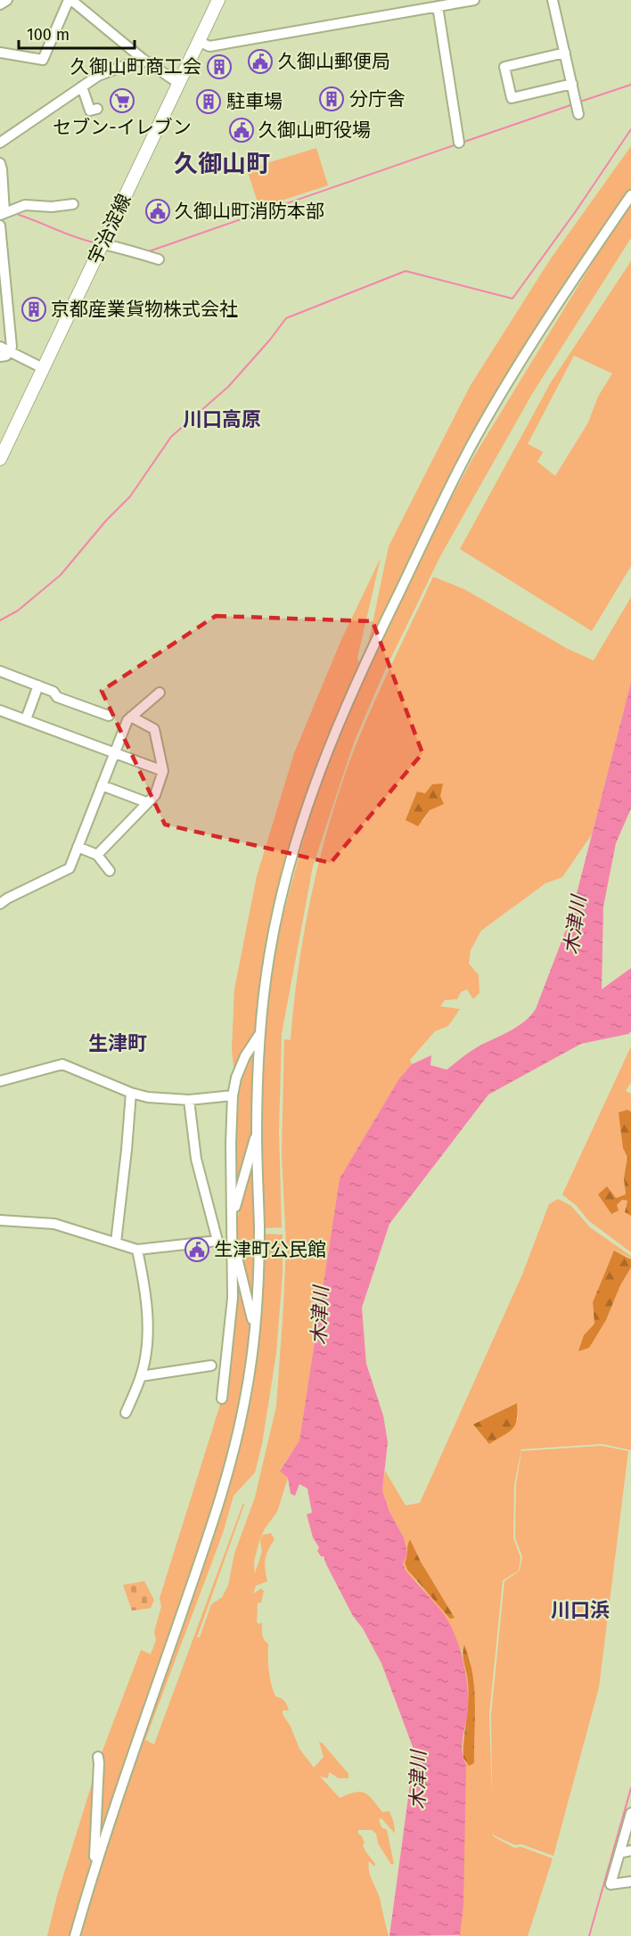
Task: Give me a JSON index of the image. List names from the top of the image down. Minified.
{"streets":{"main road":["宇治淀線"]},"districts":["久御山町","川口高原","生津町","川口浜"],"water":["木津川"],"places":{"public building":["久御山郵便局","久御山町役場","久御山町消防本部","生津町公民館"],"building":["久御山町商工会","分庁舎","駐車場","京都産業貨物株式会社"],"supermarket":["セブン-イレブン"]},"scale_bar":"100 m"}
